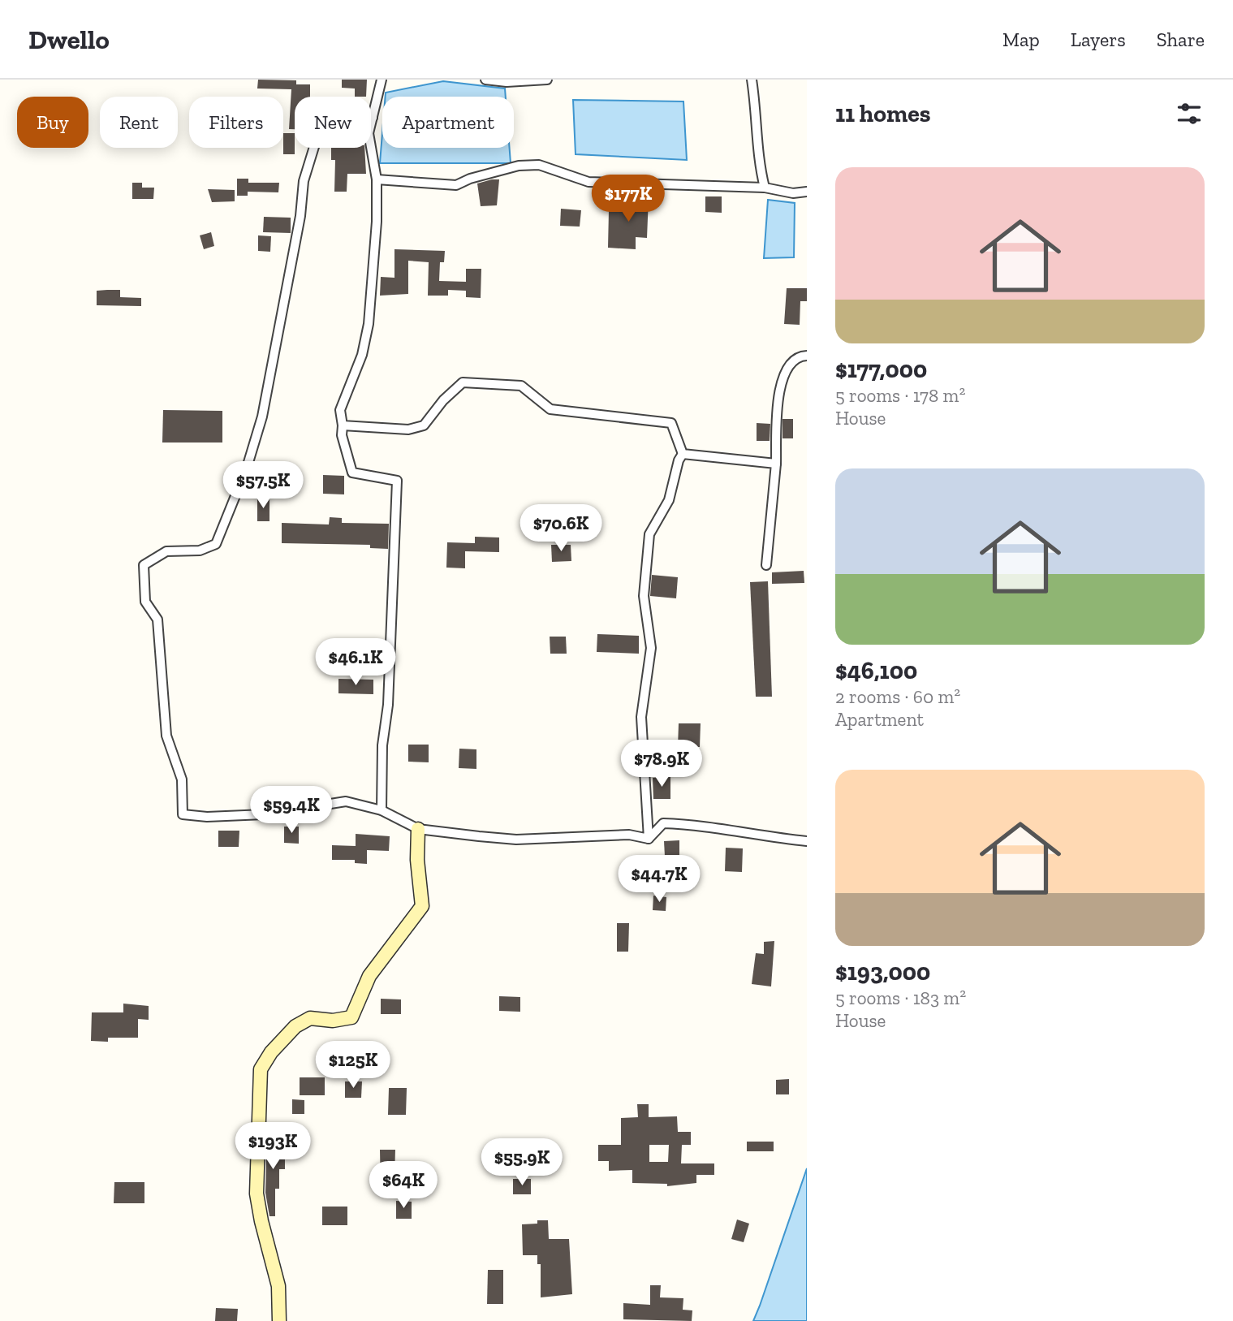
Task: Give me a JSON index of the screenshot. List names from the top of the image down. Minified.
{"page":{"header":"Dwello","nav":["Map","Layers","Share"],"heading":"11 homes","chip":["Buy","Rent","Filters","New","Apartment"],"list":[{"name":"$177,000","note":"5 rooms · 178 m² · House"},{"name":"$46,100","note":"2 rooms · 60 m² · Apartment"},{"name":"$193,000","note":"5 rooms · 183 m² · House"}],"price":["$177K","$57.5K","$70.6K","$46.1K","$78.9K","$59.4K","$44.7K","$125K","$193K","$55.9K","$64K"]}}
